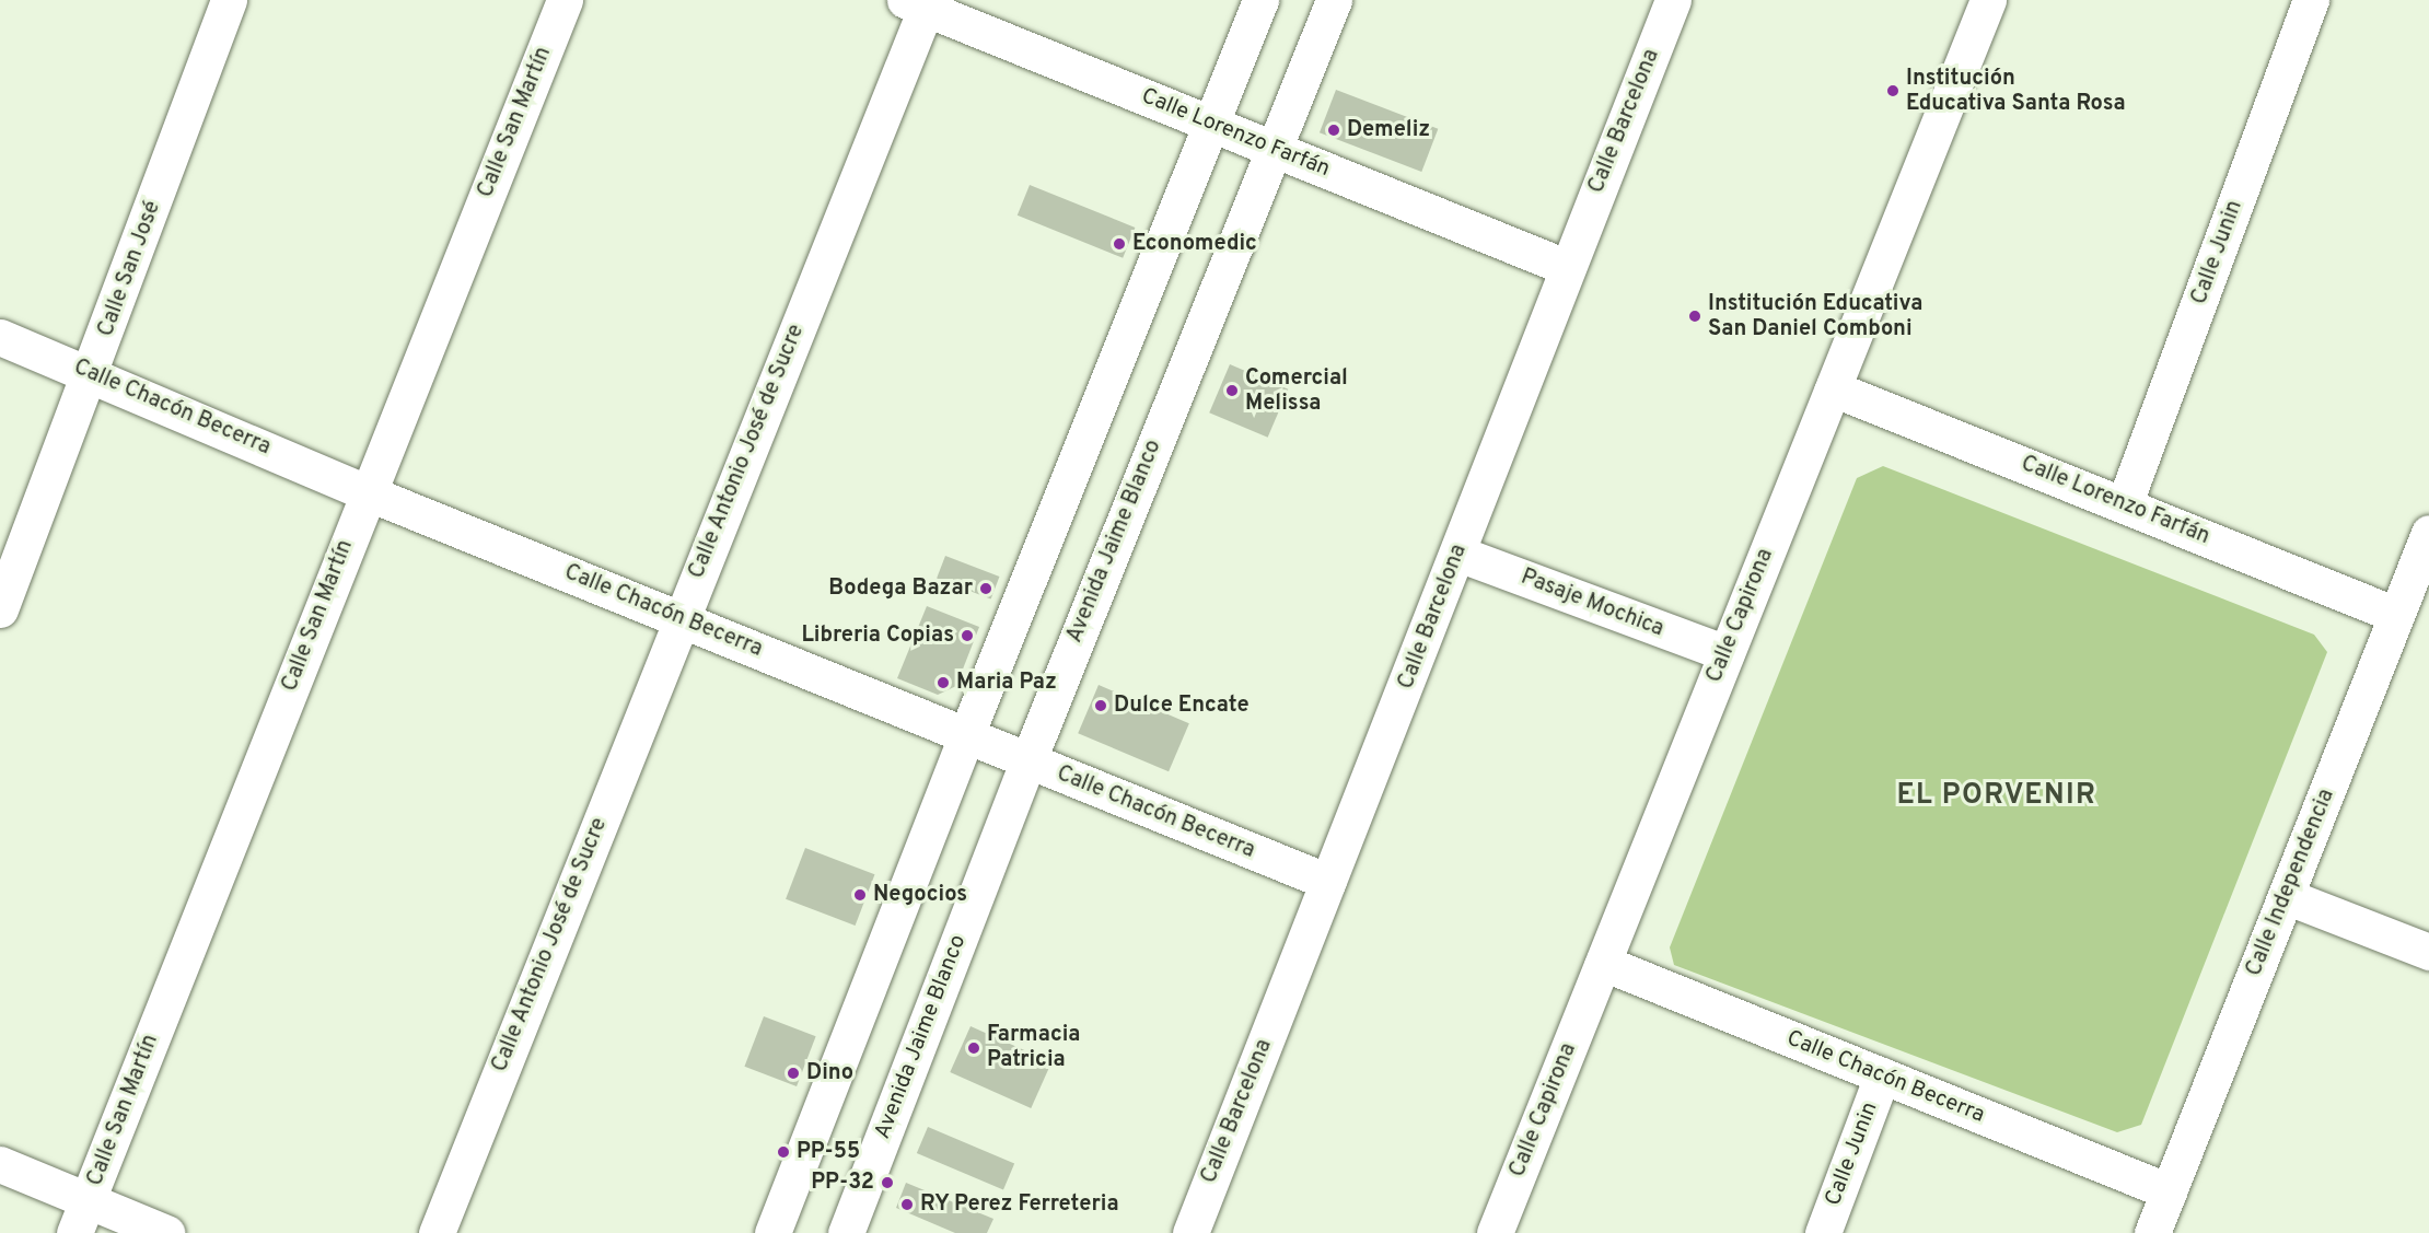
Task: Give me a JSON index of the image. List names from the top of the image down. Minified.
{"streets":{"street":["Calle Barcelona","Calle San Martín","Calle Lorenzo Farfán","Calle Junin","Calle San José","Calle Chacón Becerra","Calle Antonio José de Sucre","Avenida Jaime Blanco","Pasaje Mochica","Calle Capirona","Calle Independencia"]},"crossings":[["Calle Barcelona","Calle Lorenzo Farfán"],["Calle Barcelona","Calle Chacón Becerra"],["Calle Barcelona","Pasaje Mochica"],["Calle San Martín","Calle Chacón Becerra"],["Calle Lorenzo Farfán","Calle Junin"],["Calle Lorenzo Farfán","Calle Antonio José de Sucre"],["Calle Lorenzo Farfán","Avenida Jaime Blanco"],["Calle Lorenzo Farfán","Calle Capirona"],["Calle Lorenzo Farfán","Calle Independencia"],["Calle Junin","Calle Chacón Becerra"],["Calle San José","Calle Chacón Becerra"],["Calle Chacón Becerra","Calle Antonio José de Sucre"],["Calle Chacón Becerra","Avenida Jaime Blanco"],["Calle Chacón Becerra","Calle Capirona"],["Calle Chacón Becerra","Calle Independencia"],["Pasaje Mochica","Calle Capirona"]],"districts":["EL PORVENIR"],"places":["Institución Educativa Santa Rosa","Demeliz","Economedic","Institución Educativa San Daniel Comboni","Comercial Melissa","Bodega Bazar","Libreria Copias","Maria Paz","Dulce Encate","Negocios","Farmacia Patricia","Dino","PP-55","PP-32","RY Perez Ferreteria"]}
